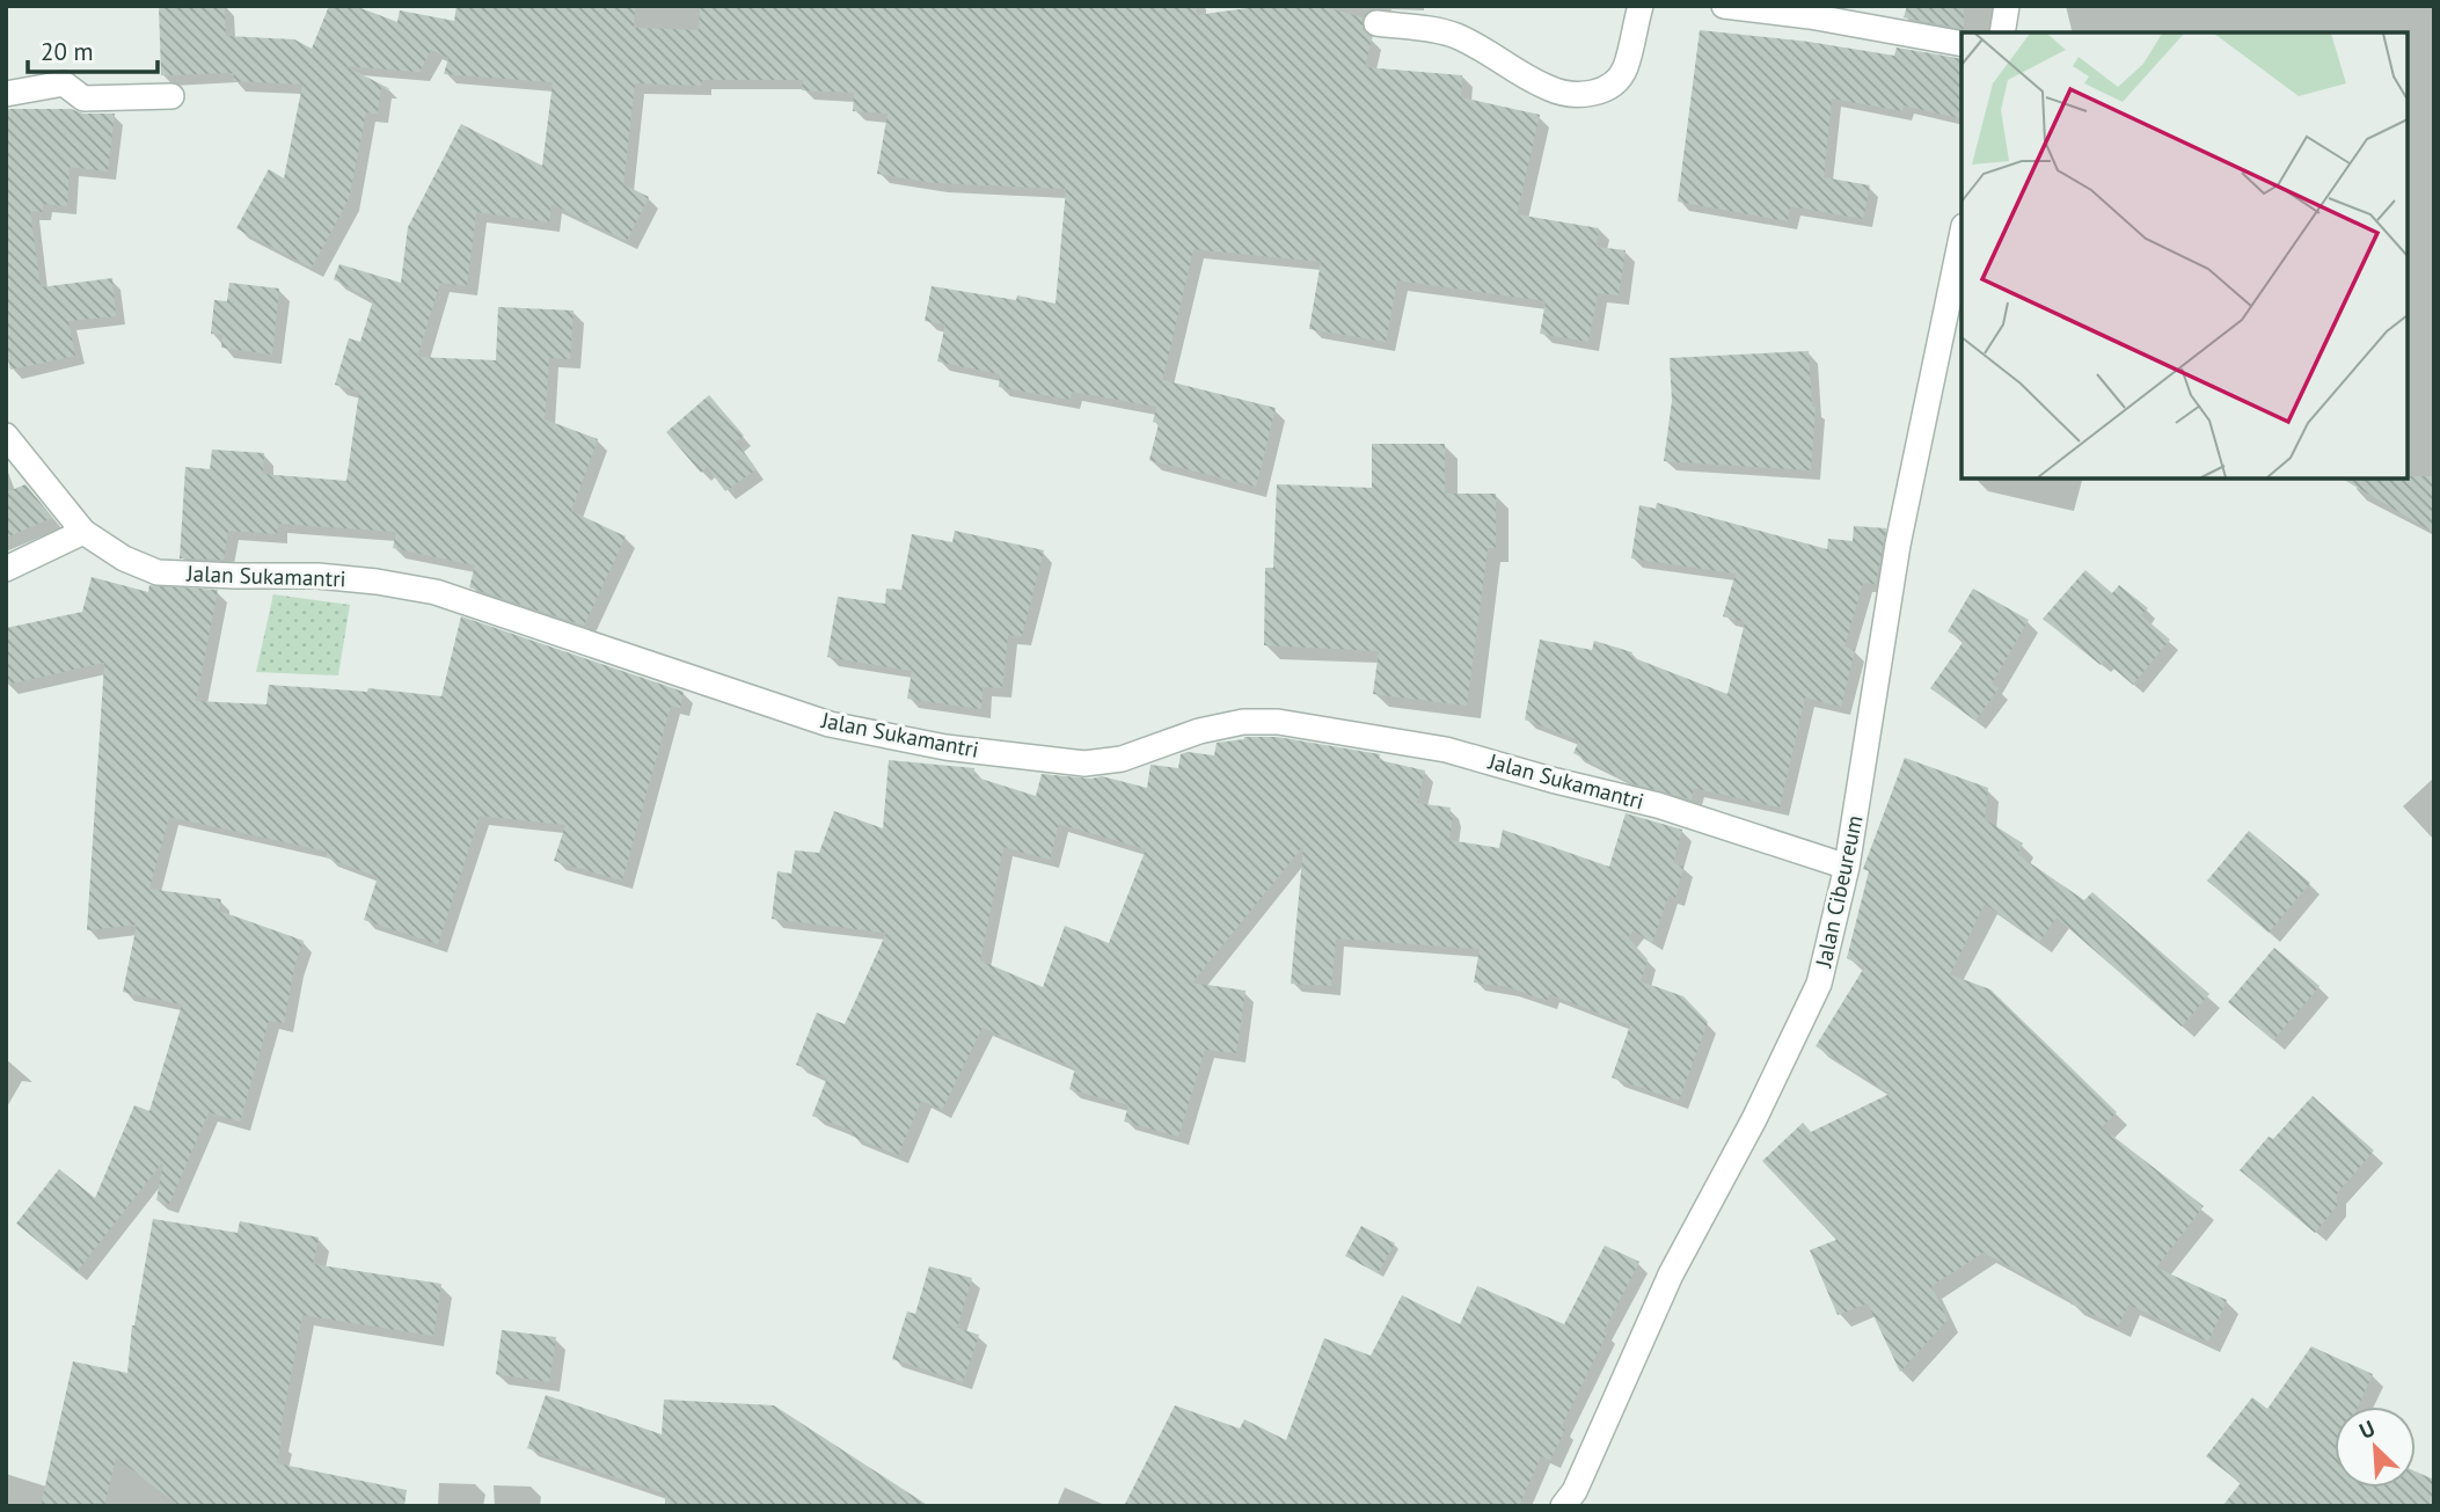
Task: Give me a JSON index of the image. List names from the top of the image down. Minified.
{"streets":{"street":["Jalan Sukamantri","Jalan Cibeureum"]},"crossings":[["Jalan Sukamantri","Jalan Cibeureum"]],"scale_bar":"20 m","north":"top left"}
